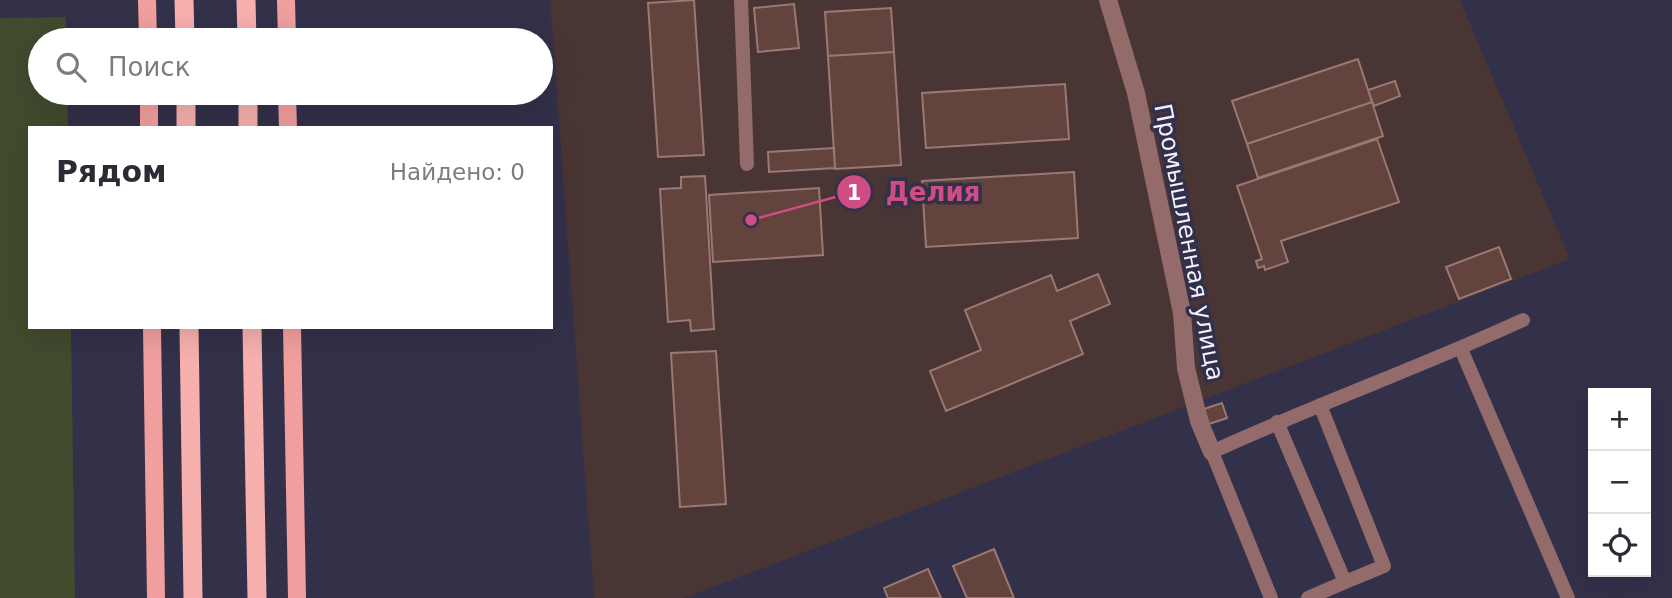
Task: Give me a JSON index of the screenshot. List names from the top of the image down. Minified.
{"streets":{"street":["Промышленная улица"]},"places":["Делия"],"page":{"search":"Поиск","heading":["Рядом","Найдено: 0"],"map_buttons":["+","−"]}}
